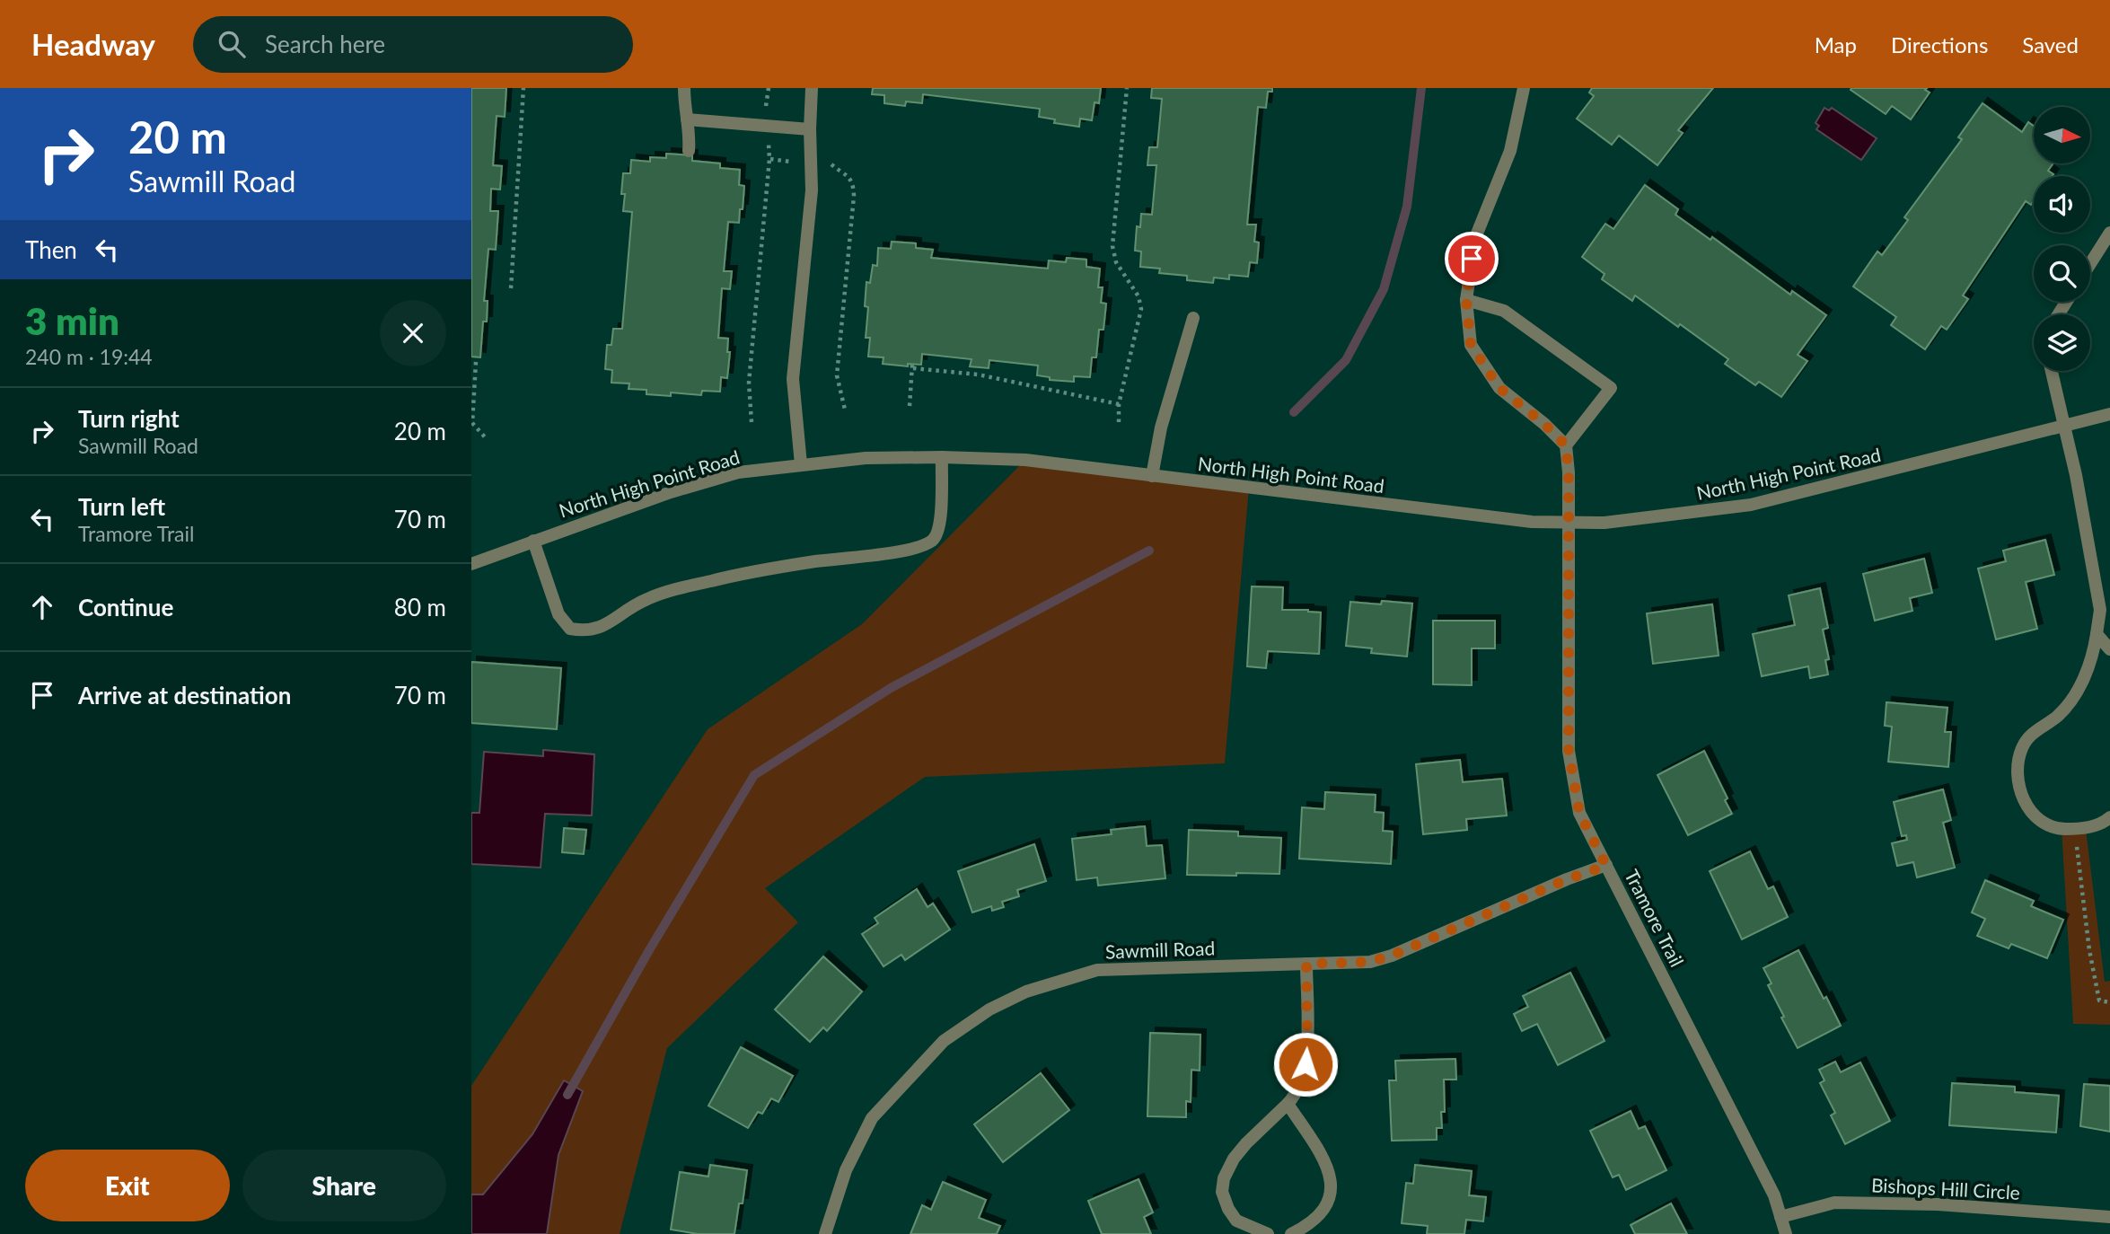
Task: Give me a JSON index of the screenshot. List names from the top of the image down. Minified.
{"streets":{"street":["North High Point Road","Tramore Trail","Sawmill Road","Bishops Hill Circle"]},"crossings":[["North High Point Road","Tramore Trail"],["Tramore Trail","Sawmill Road"],["Tramore Trail","Bishops Hill Circle"]],"north":"right","page":{"header":"Headway","search":"Search here","nav":["Map","Directions","Saved"],"turn":["20 m","Sawmill Road"],"then":"Then","heading":["3 min","240 m · 19:44"],"list":[{"name":"Turn right","note":"Sawmill Road","value":"20 m"},{"name":"Turn left","note":"Tramore Trail","value":"70 m"},{"name":"Continue","value":"80 m"},{"name":"Arrive at destination","value":"70 m"}],"buttons":["Exit","Share"]}}
